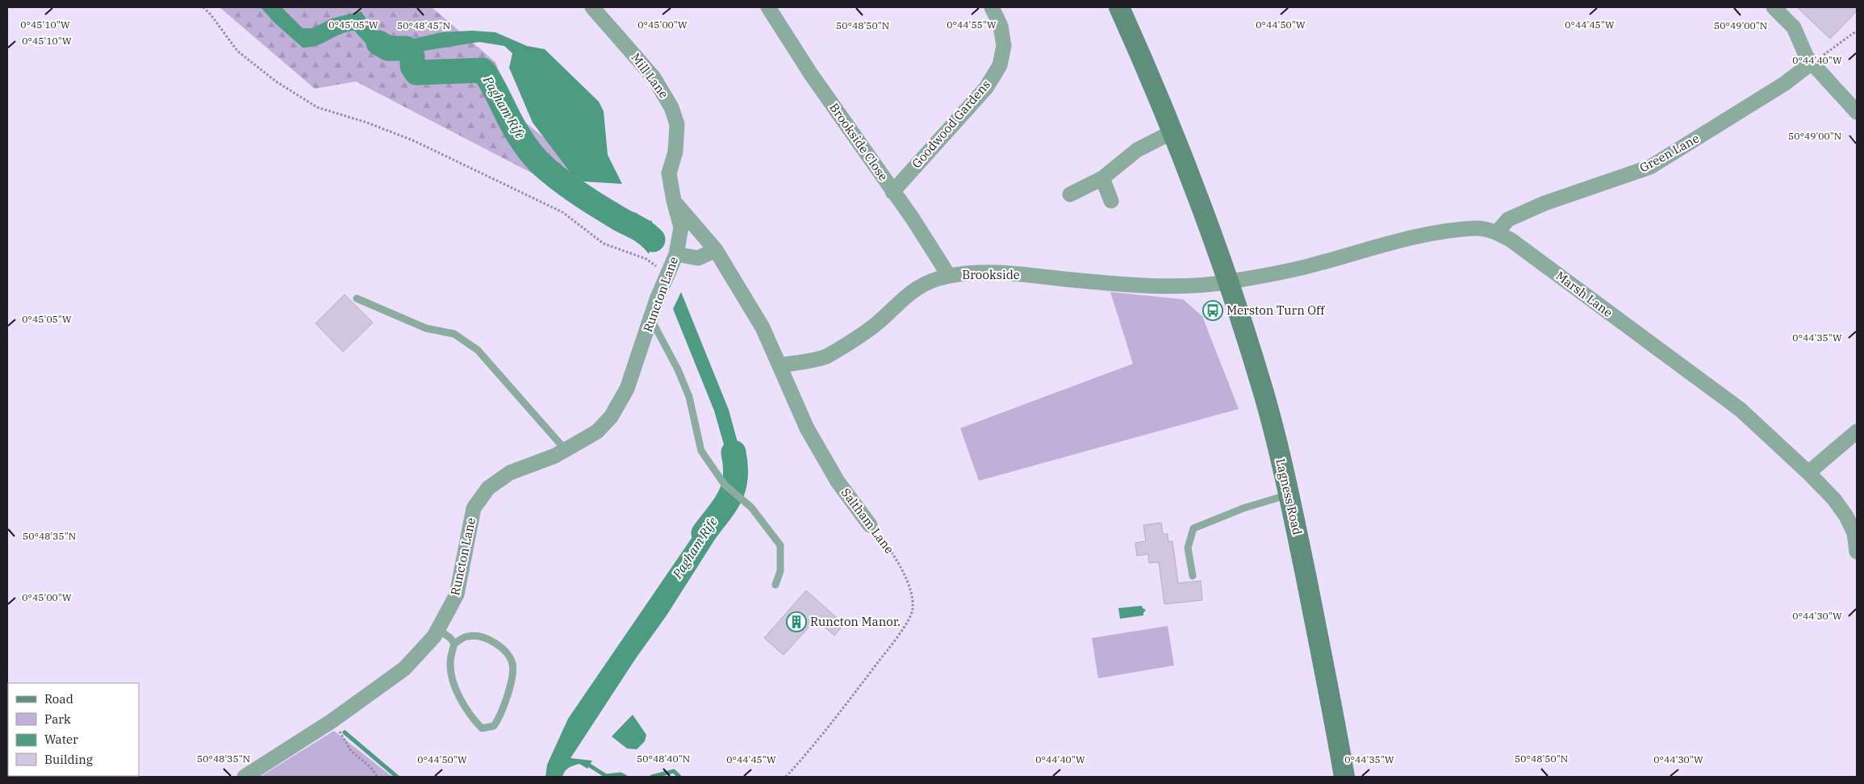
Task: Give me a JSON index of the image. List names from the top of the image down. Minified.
{"streets":{"main road":["Lagness Road"],"street":["Mill Lane","Goodwood Gardens","Brookside Close","Green Lane","Brookside","Runcton Lane","Marsh Lane","Saltham Lane"]},"crossings":[["Mill Lane","Runcton Lane"],["Mill Lane","Saltham Lane"],["Goodwood Gardens","Brookside Close"],["Brookside Close","Brookside"],["Green Lane","Marsh Lane"],["Brookside","Marsh Lane"],["Brookside","Lagness Road"],["Brookside","Saltham Lane"],["Marsh Lane","Lagness Road"]],"water":["Pagham Rife"],"places":{"bus stop":["Merston Turn Off"],"building":["Runcton Manor."]},"legend":["Road","Park","Water","Building"],"coordinates":["0°45'10\"W","0°45'05\"W","0°45'00\"W","0°44'55\"W","0°44'50\"W","0°44'45\"W","50°48'45\"N","50°48'50\"N","50°49'00\"N","0°44'40\"W","0°44'35\"W","50°48'35\"N","0°44'30\"W","50°48'40\"N"]}
